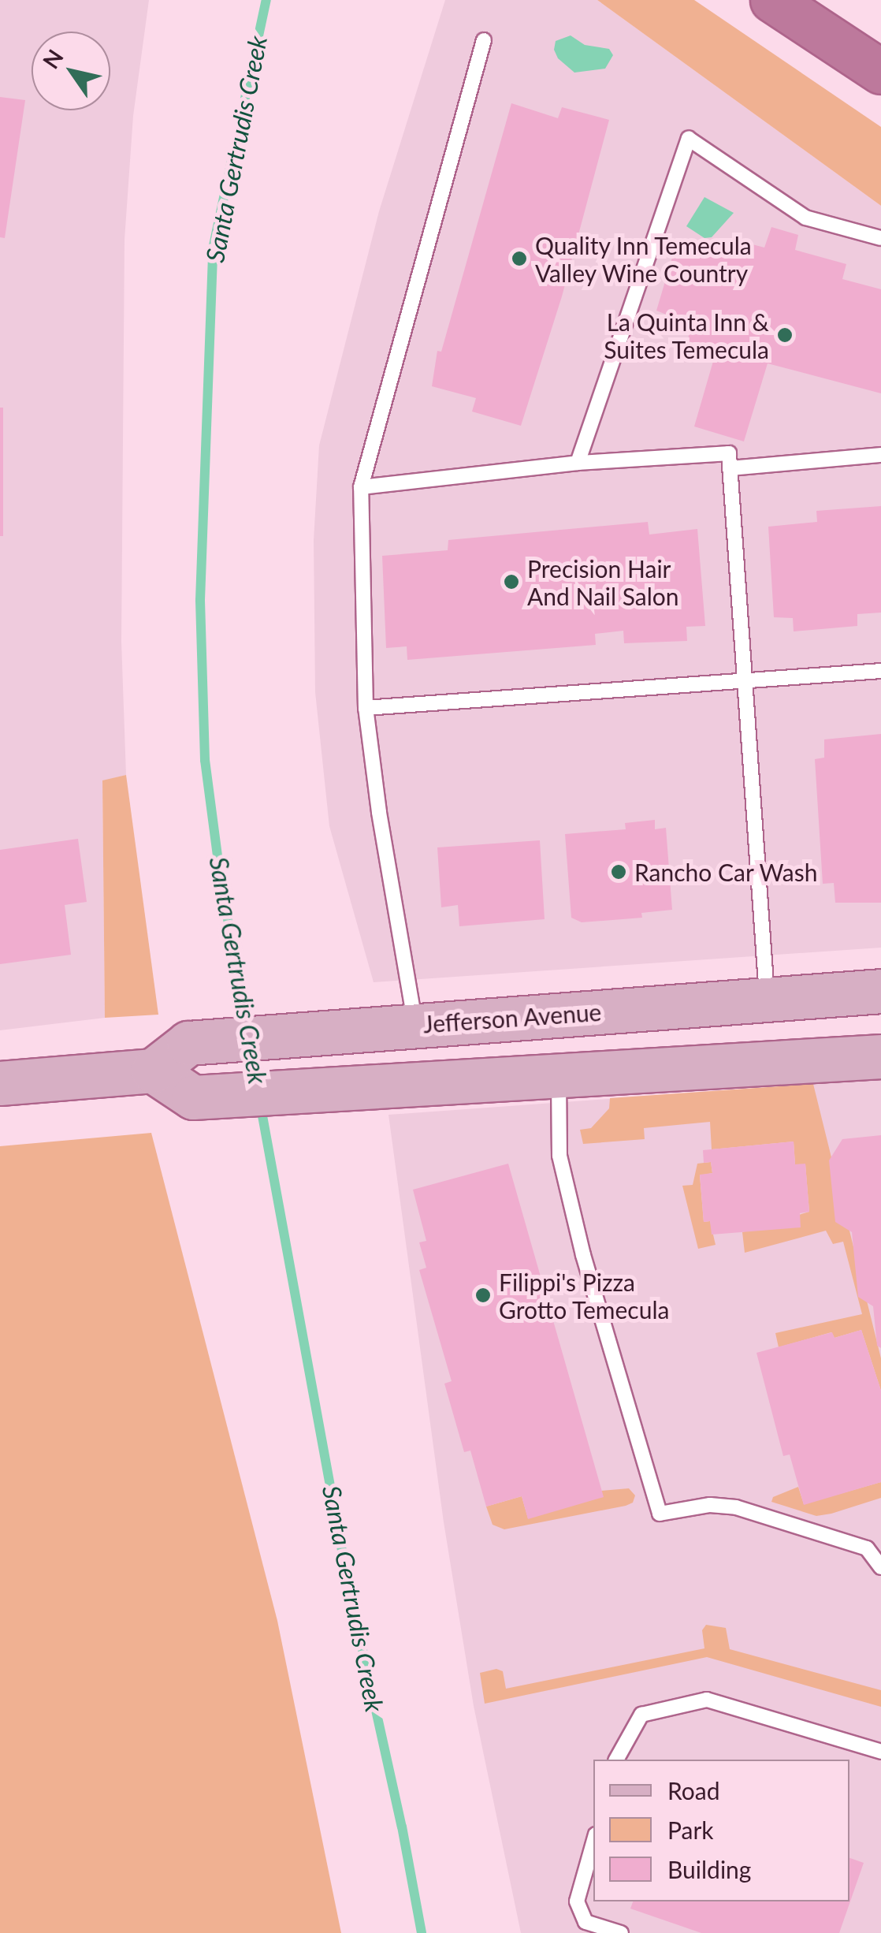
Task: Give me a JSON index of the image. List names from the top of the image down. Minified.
{"streets":{"main road":["Jefferson Avenue"]},"water":["Santa Gertrudis Creek"],"places":["Quality Inn Temecula Valley Wine Country","La Quinta Inn & Suites Temecula","Precision Hair And Nail Salon","Rancho Car Wash","Filippi's Pizza Grotto Temecula"],"legend":["Road","Park","Building"],"north":"top left"}
